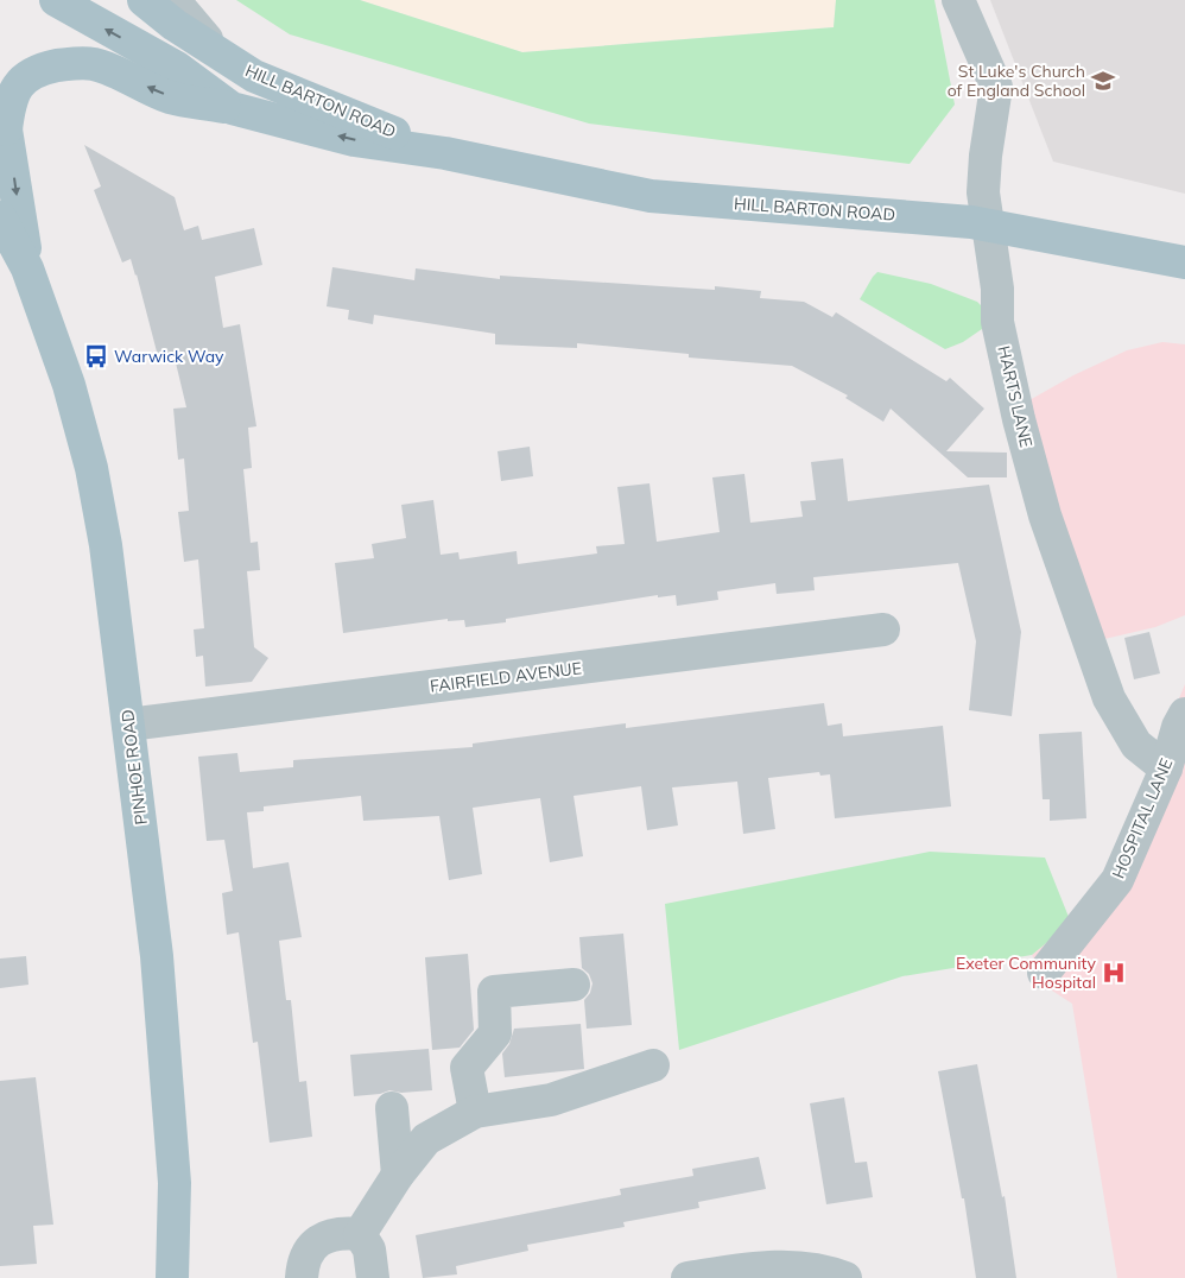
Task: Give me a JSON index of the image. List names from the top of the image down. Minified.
{"streets":{"main road":["HILL BARTON ROAD","PINHOE ROAD"],"street":["HARTS LANE","FAIRFIELD AVENUE","HOSPITAL LANE"]},"crossings":[["HILL BARTON ROAD","HARTS LANE"],["HILL BARTON ROAD","PINHOE ROAD"],["HARTS LANE","HOSPITAL LANE"],["FAIRFIELD AVENUE","PINHOE ROAD"]],"places":{"school or university":["St Luke's Church of England School"],"bus stop":["Warwick Way"],"hospital":["Exeter Community Hospital"]}}
